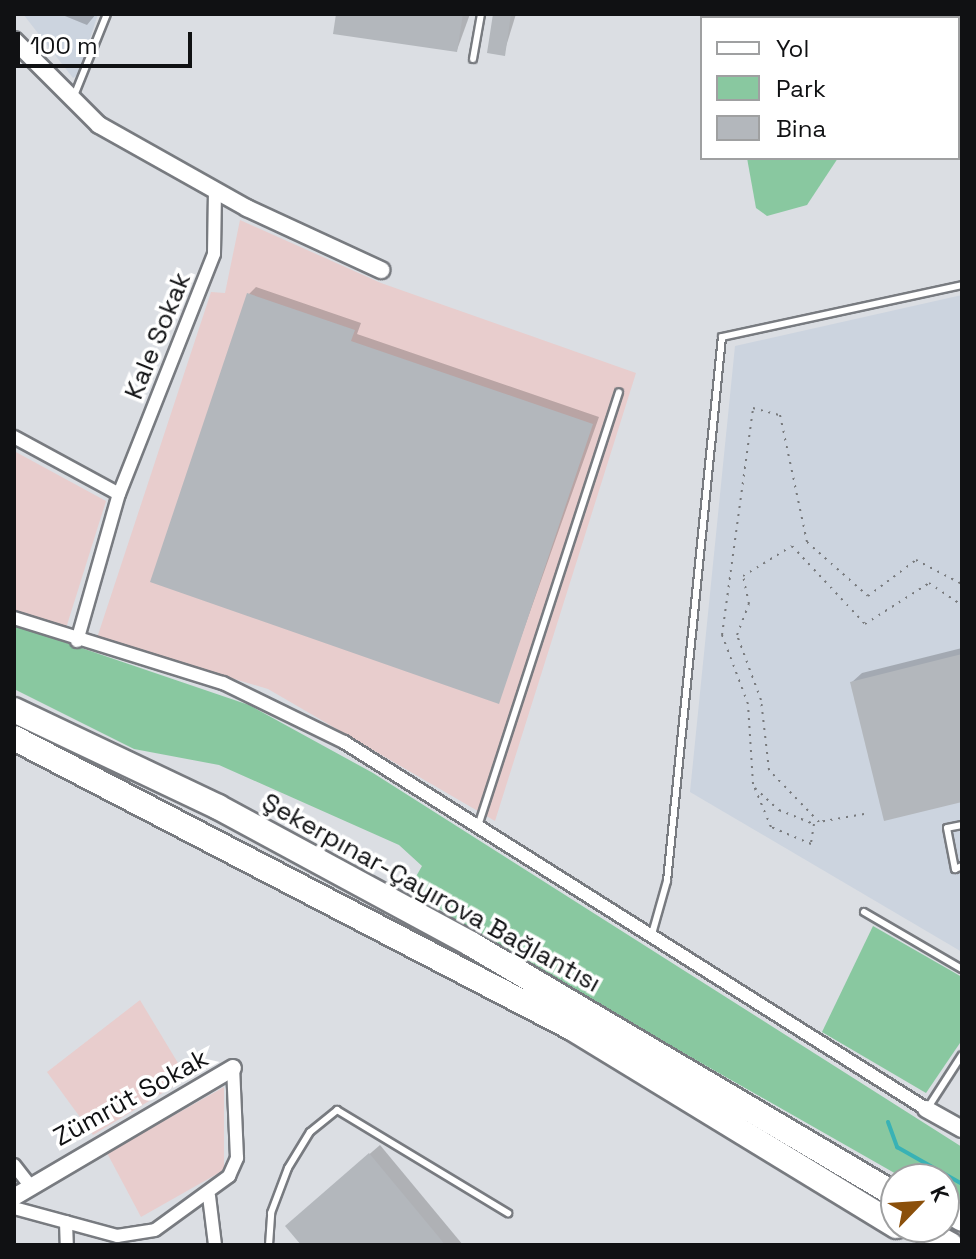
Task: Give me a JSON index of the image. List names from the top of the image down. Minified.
{"streets":{"highway":["Şekerpınar-Çayırova Bağlantısı"],"street":["Kale Sokak","Zümrüt Sokak"]},"legend":["Yol","Park","Bina"],"scale_bar":"100 m","north":"top right"}
